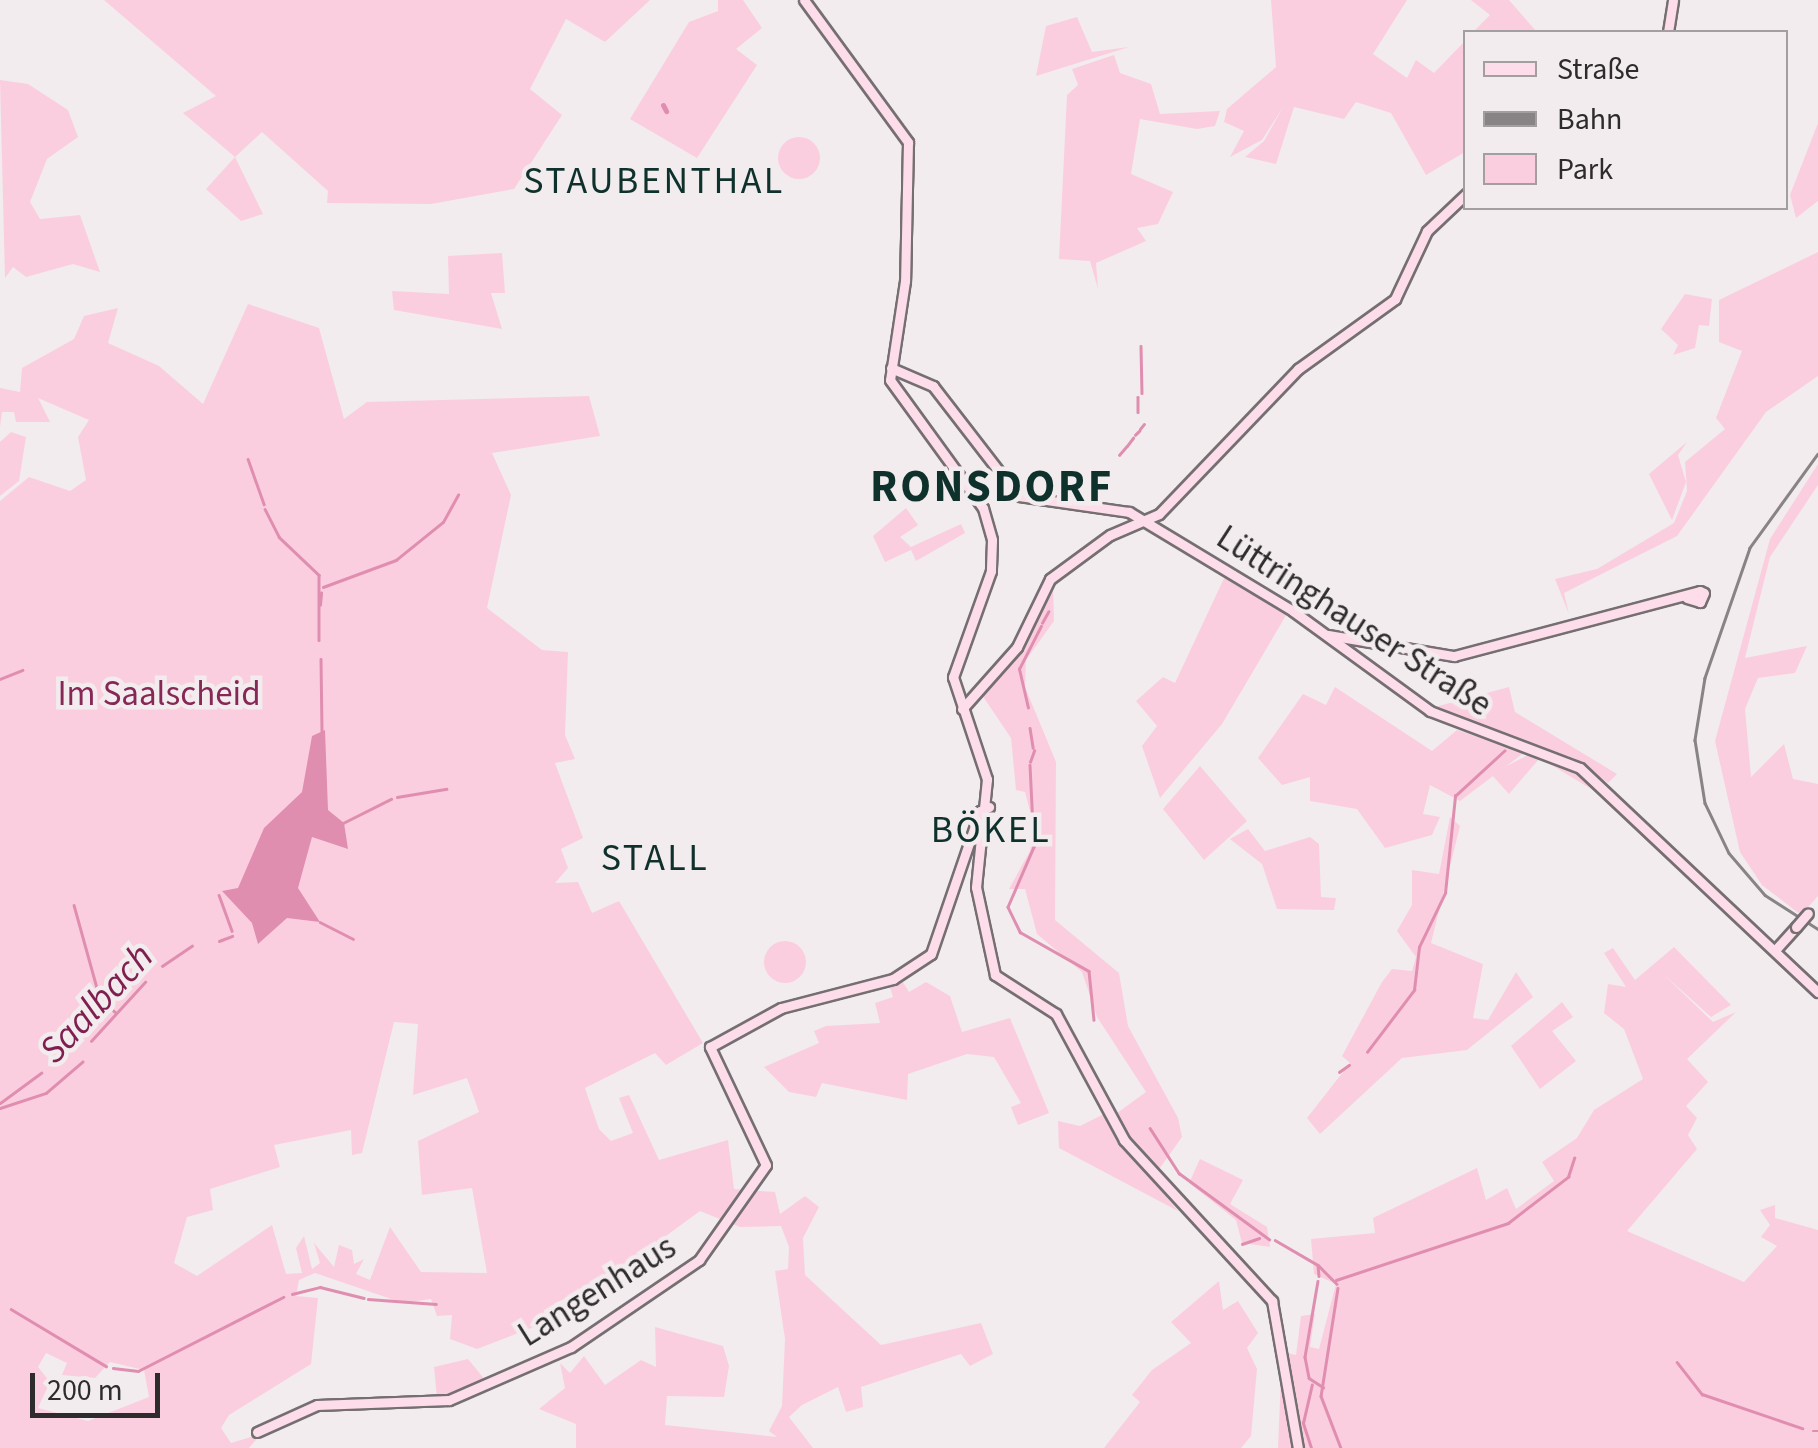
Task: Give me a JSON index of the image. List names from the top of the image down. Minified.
{"streets":{"main road":["Lüttringhauser Straße","Langenhaus"]},"districts":["STAUBENTHAL","RONSDORF","BÖKEL","STALL"],"water":["Saalbach"],"parks":["Im Saalscheid"],"legend":["Straße","Bahn","Park"],"scale_bar":"200 m"}
